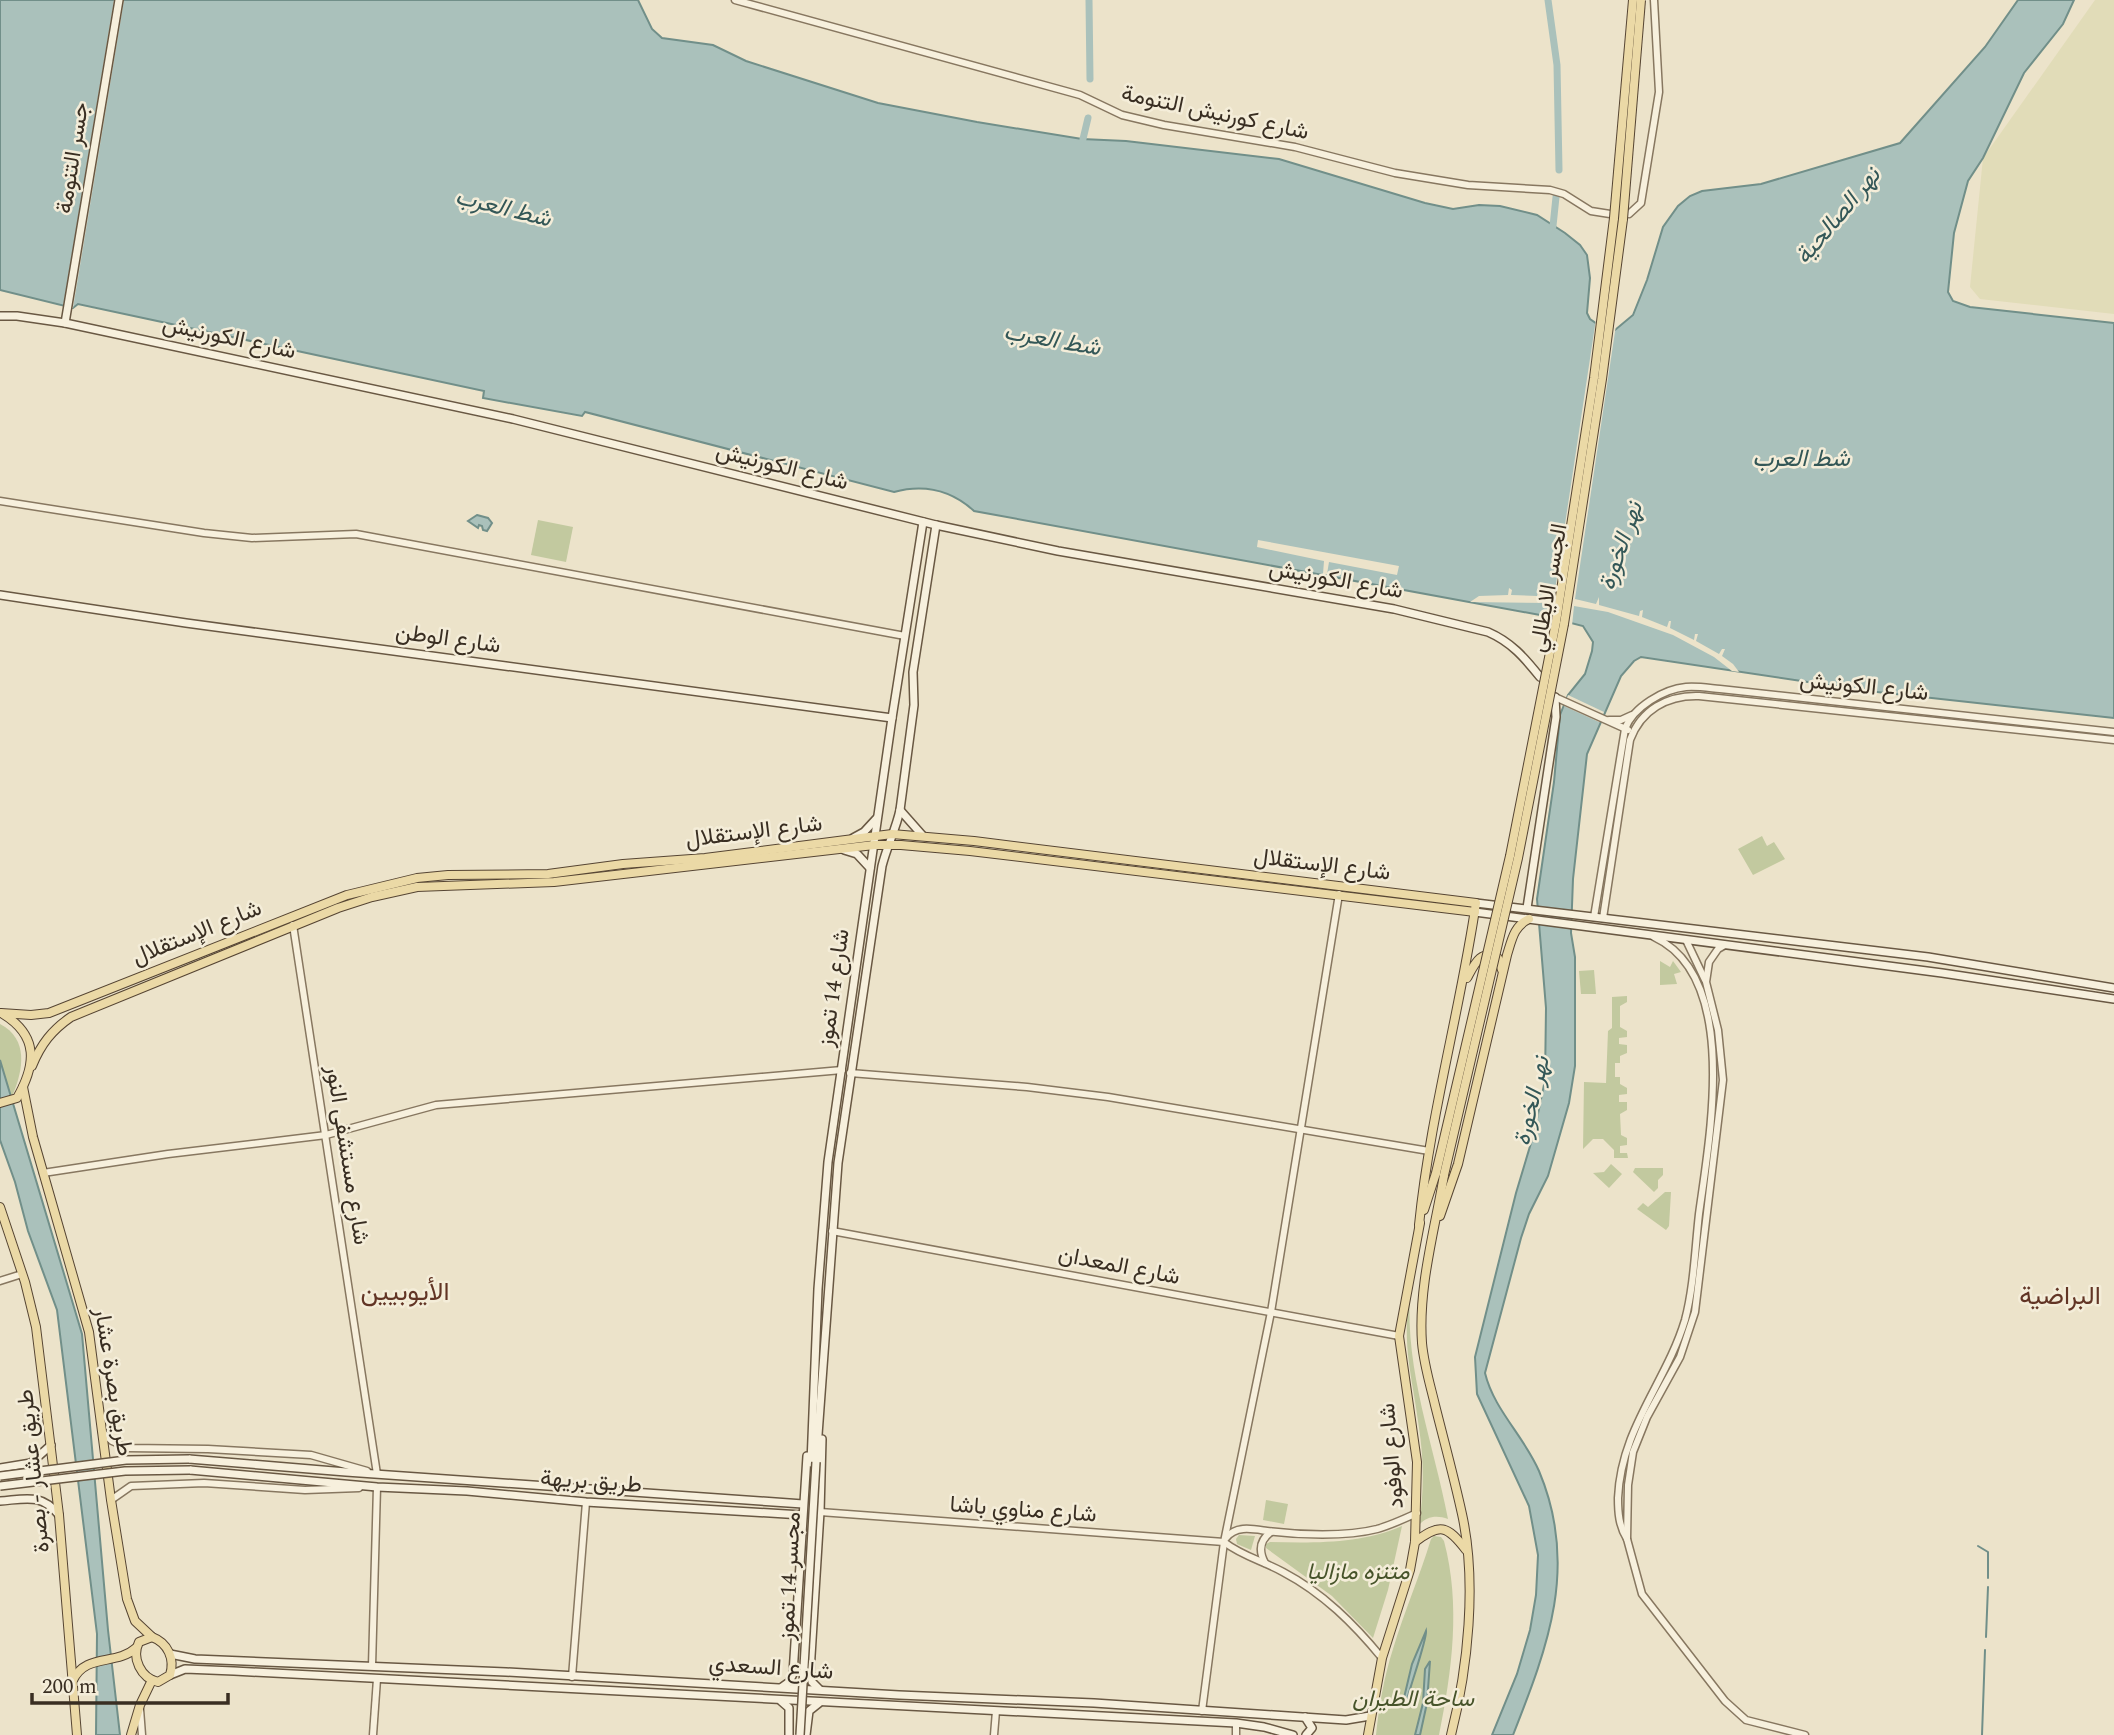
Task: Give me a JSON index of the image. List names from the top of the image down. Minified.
{"streets":{"main road":["جسر التنومة","شارع الكورنيش","الجسر الايطالي","شارع الوطن","شارع الإستقلال","شارع 14 تموز","طريق بصرة عشار","شارع الوفود","طريق عشار - بصرة","طريق بريهة","مجسر 14 تموز","شارع السعدي"],"street":["شارع كورنيش التنومة","شارع الكونيش","شارع مستشفى النور","شارع المعدان","شارع مناوي باشا"]},"crossings":[["جسر التنومة","شارع الكورنيش"],["شارع الكورنيش","شارع 14 تموز"],["الجسر الايطالي","شارع الوفود"],["شارع الوطن","شارع 14 تموز"],["شارع الإستقلال","شارع 14 تموز"],["شارع الإستقلال","شارع مستشفى النور"],["شارع الإستقلال","طريق بصرة عشار"],["شارع 14 تموز","شارع المعدان"],["شارع 14 تموز","مجسر 14 تموز"],["شارع مستشفى النور","طريق بريهة"],["شارع المعدان","شارع الوفود"],["طريق بصرة عشار","شارع السعدي"],["شارع الوفود","شارع مناوي باشا"],["شارع الوفود","شارع السعدي"]],"districts":["الأيوبيين","البراضية"],"water":["شط العرب","نهر الصالحية","نهر الخورة"],"parks":["متنزه مازاليا","ساحة الطيران"],"scale_bar":"200 m"}
